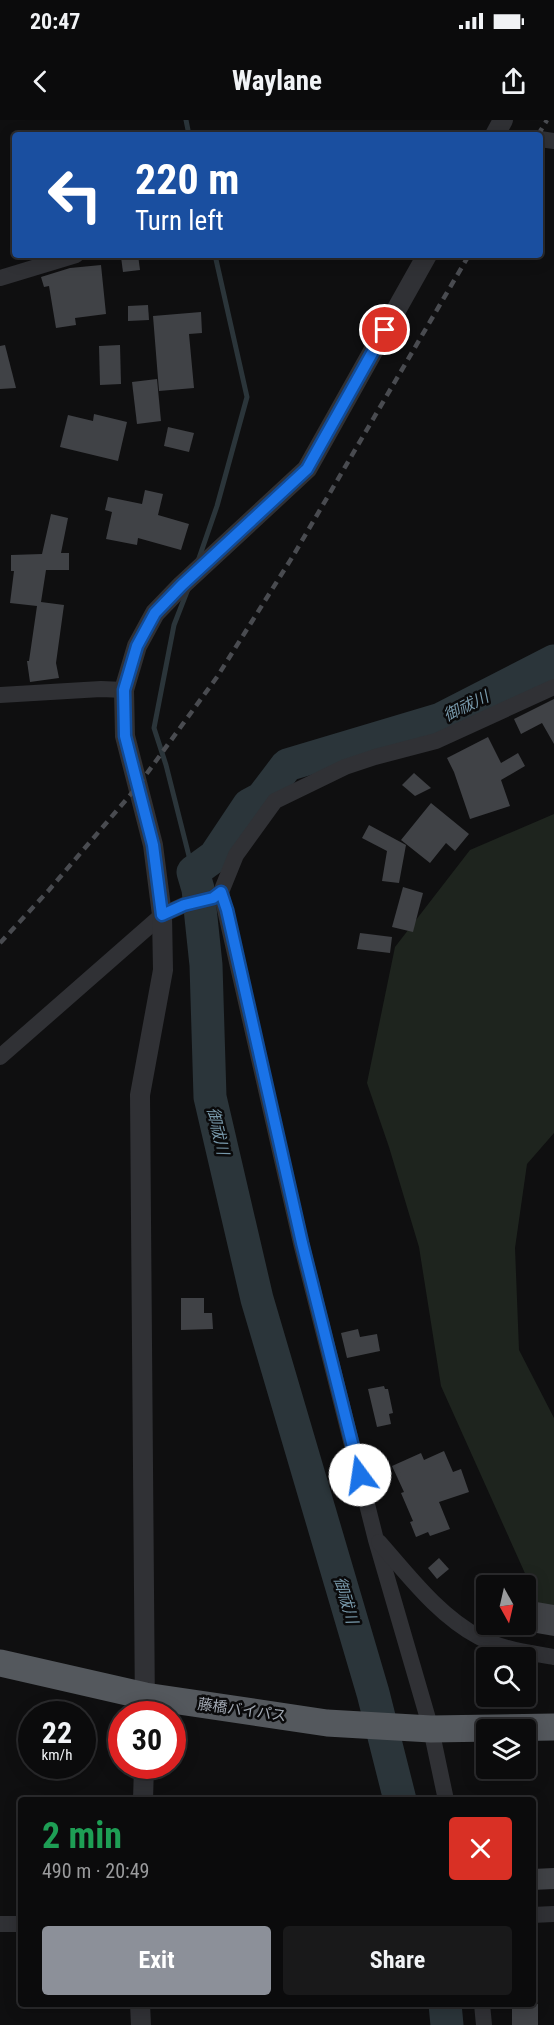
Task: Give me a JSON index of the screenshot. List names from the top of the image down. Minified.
{"streets":{"highway":["藤橋バイパス"]},"water":["御祓川"],"north":"bottom","page":{"status":"20:47","header":"Waylane","turn":["220 m","Turn left"],"speed":"22 km/h","limit":"30","heading":["2 min","490 m · 20:49"],"buttons":["Exit","Share"]}}
